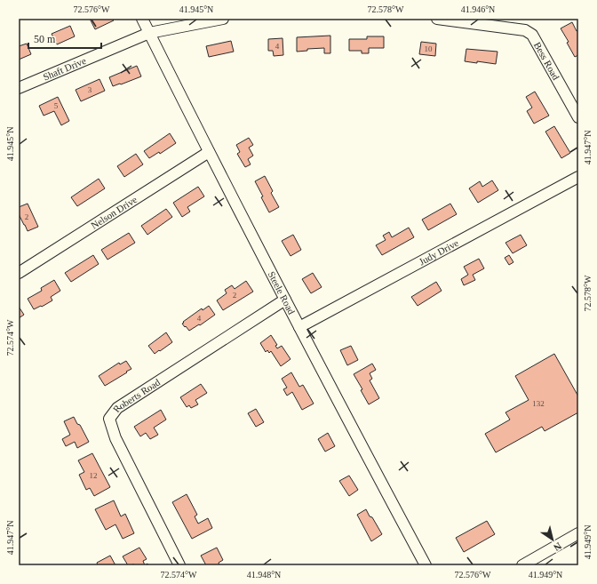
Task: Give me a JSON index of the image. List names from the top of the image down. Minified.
{"streets":{"street":["Bess Road","Shaft Drive","Nelson Drive","Judy Drive","Steele Road","Roberts Road"]},"crossings":[["Shaft Drive","Steele Road"],["Nelson Drive","Steele Road"],["Judy Drive","Steele Road"],["Steele Road","Roberts Road"]],"house_numbers":["4","10","3","5","2","2","4","132","12"],"scale_bar":"50 m","north":"bottom right","coordinates":["72.576°W","41.945°N","72.578°W","41.946°N","41.947°N","72.574°W","41.949°N","41.948°N"]}
